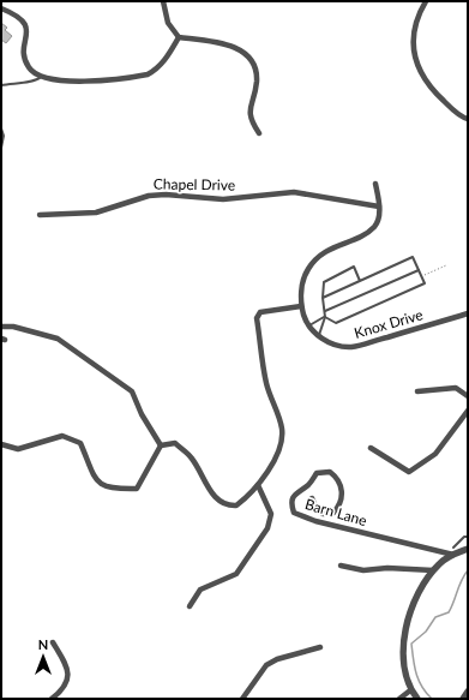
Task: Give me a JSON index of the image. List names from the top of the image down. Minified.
{"streets":{"street":["Chapel Drive","Knox Drive","Barn Lane"]},"crossings":[["Chapel Drive","Knox Drive"]],"north":"top"}
